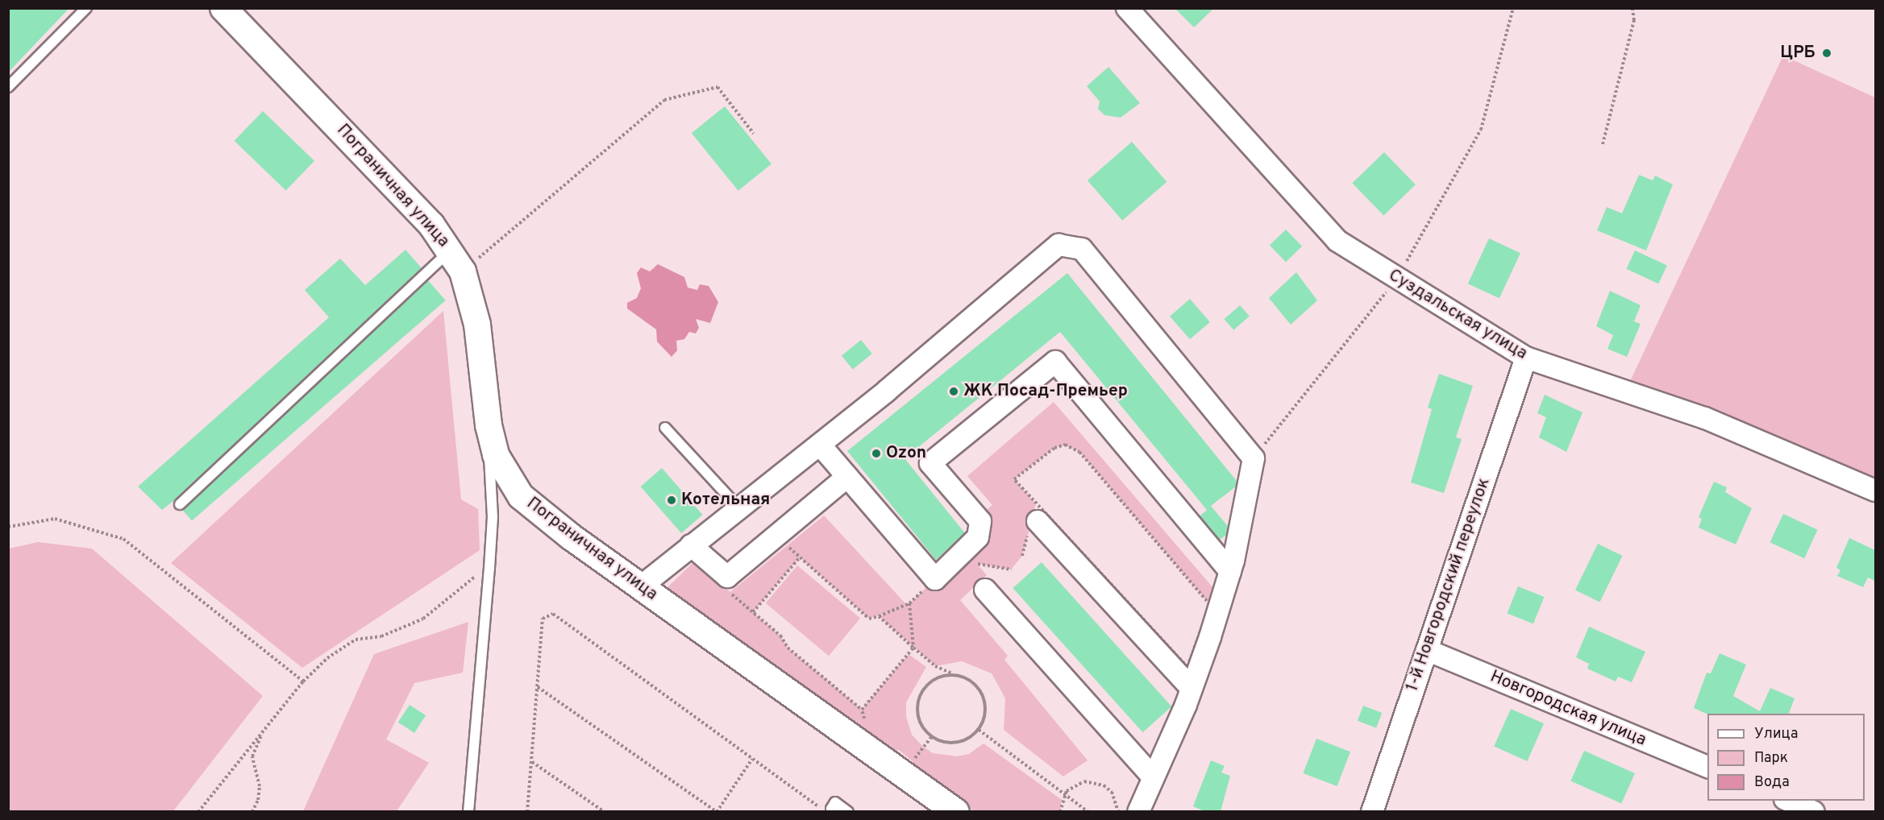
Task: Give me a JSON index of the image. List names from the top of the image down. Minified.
{"streets":{"street":["Пограничная улица","Суздальская улица","1-й Новгородский переулок","Новгородская улица"]},"crossings":[["Суздальская улица","1-й Новгородский переулок"],["1-й Новгородский переулок","Новгородская улица"]],"places":["ЦРБ","ЖК Посад-Премьер","Ozon","Котельная"],"legend":["Улица","Парк","Вода"]}
